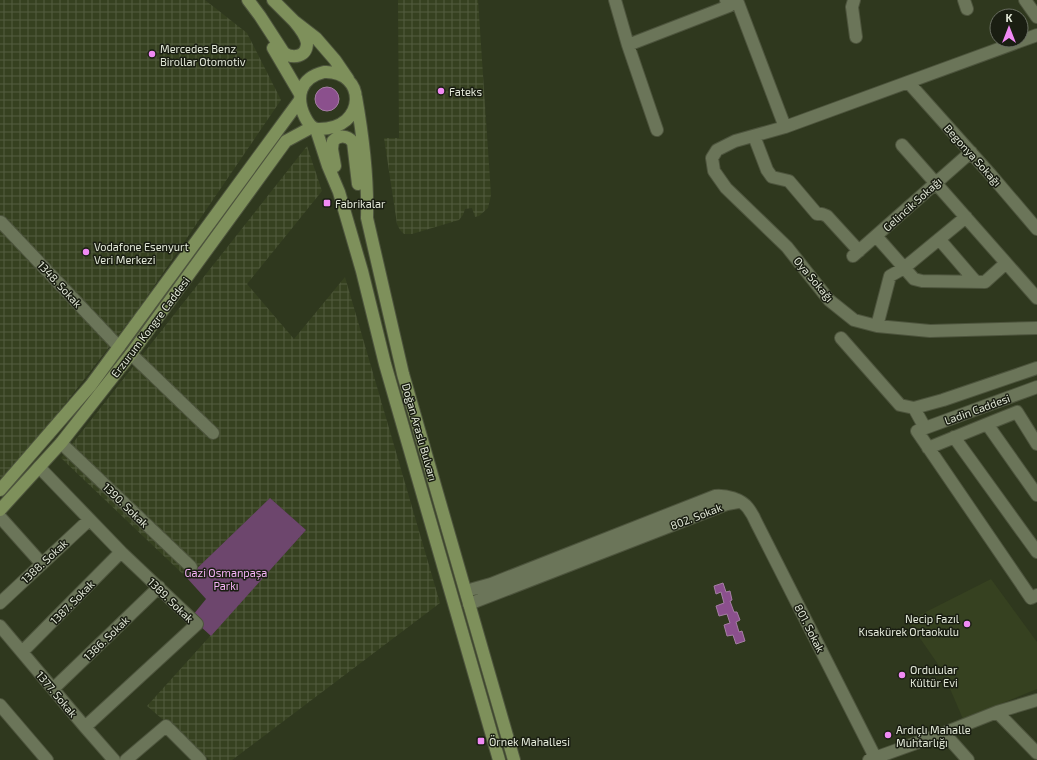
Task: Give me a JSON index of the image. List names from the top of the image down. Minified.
{"streets":{"main road":["Erzurum Kongre Caddesi","Doğan Araslı Bulvarı"],"street":["Begonya Sokağı","Gelincik Sokağı","Oya Sokağı","1348. Sokak","Ladin Caddesi","1390. Sokak","802. Sokak","1388. Sokak","1389. Sokak","1387. Sokak","801. Sokak","1386. Sokak","1377. Sokak"]},"crossings":[["Begonya Sokağı","Gelincik Sokağı"],["Begonya Sokağı","Oya Sokağı"],["Gelincik Sokağı","Oya Sokağı"],["1348. Sokak","Erzurum Kongre Caddesi"],["Erzurum Kongre Caddesi","Doğan Araslı Bulvarı"],["Erzurum Kongre Caddesi","1390. Sokak"],["Erzurum Kongre Caddesi","1389. Sokak"],["Doğan Araslı Bulvarı","802. Sokak"],["802. Sokak","801. Sokak"],["1388. Sokak","1389. Sokak"],["1389. Sokak","1387. Sokak"],["1389. Sokak","1386. Sokak"],["1389. Sokak","1377. Sokak"],["1387. Sokak","1377. Sokak"],["1386. Sokak","1377. Sokak"]],"parks":["Gazi Osmanpaşa Parkı"],"places":{"other":["Mercedes Benz Birollar Otomotiv","Fateks","Vodafone Esenyurt Veri Merkezi","Necip Fazıl Kısakürek Ortaokulu","Ordulular Kültür Evi","Ardıçlı Mahalle Muhtarlığı"],"transit":["Fabrikalar","Örnek Mahallesi"]},"north":"top"}
